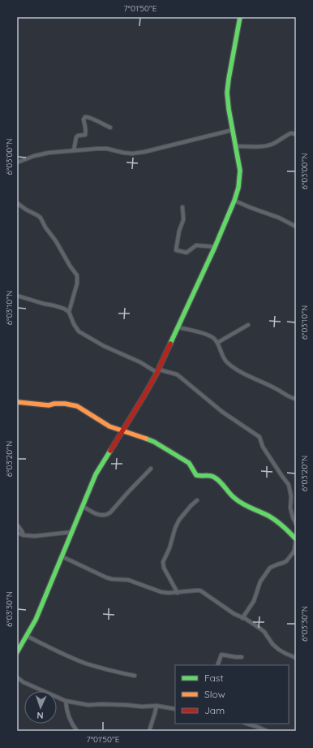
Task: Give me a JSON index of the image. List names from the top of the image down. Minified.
{"legend":["Fast","Slow","Jam"],"north":"bottom","coordinates":["7°01'50\"E","6°03'00\"N","6°03'10\"N","6°03'20\"N","6°03'30\"N"]}
